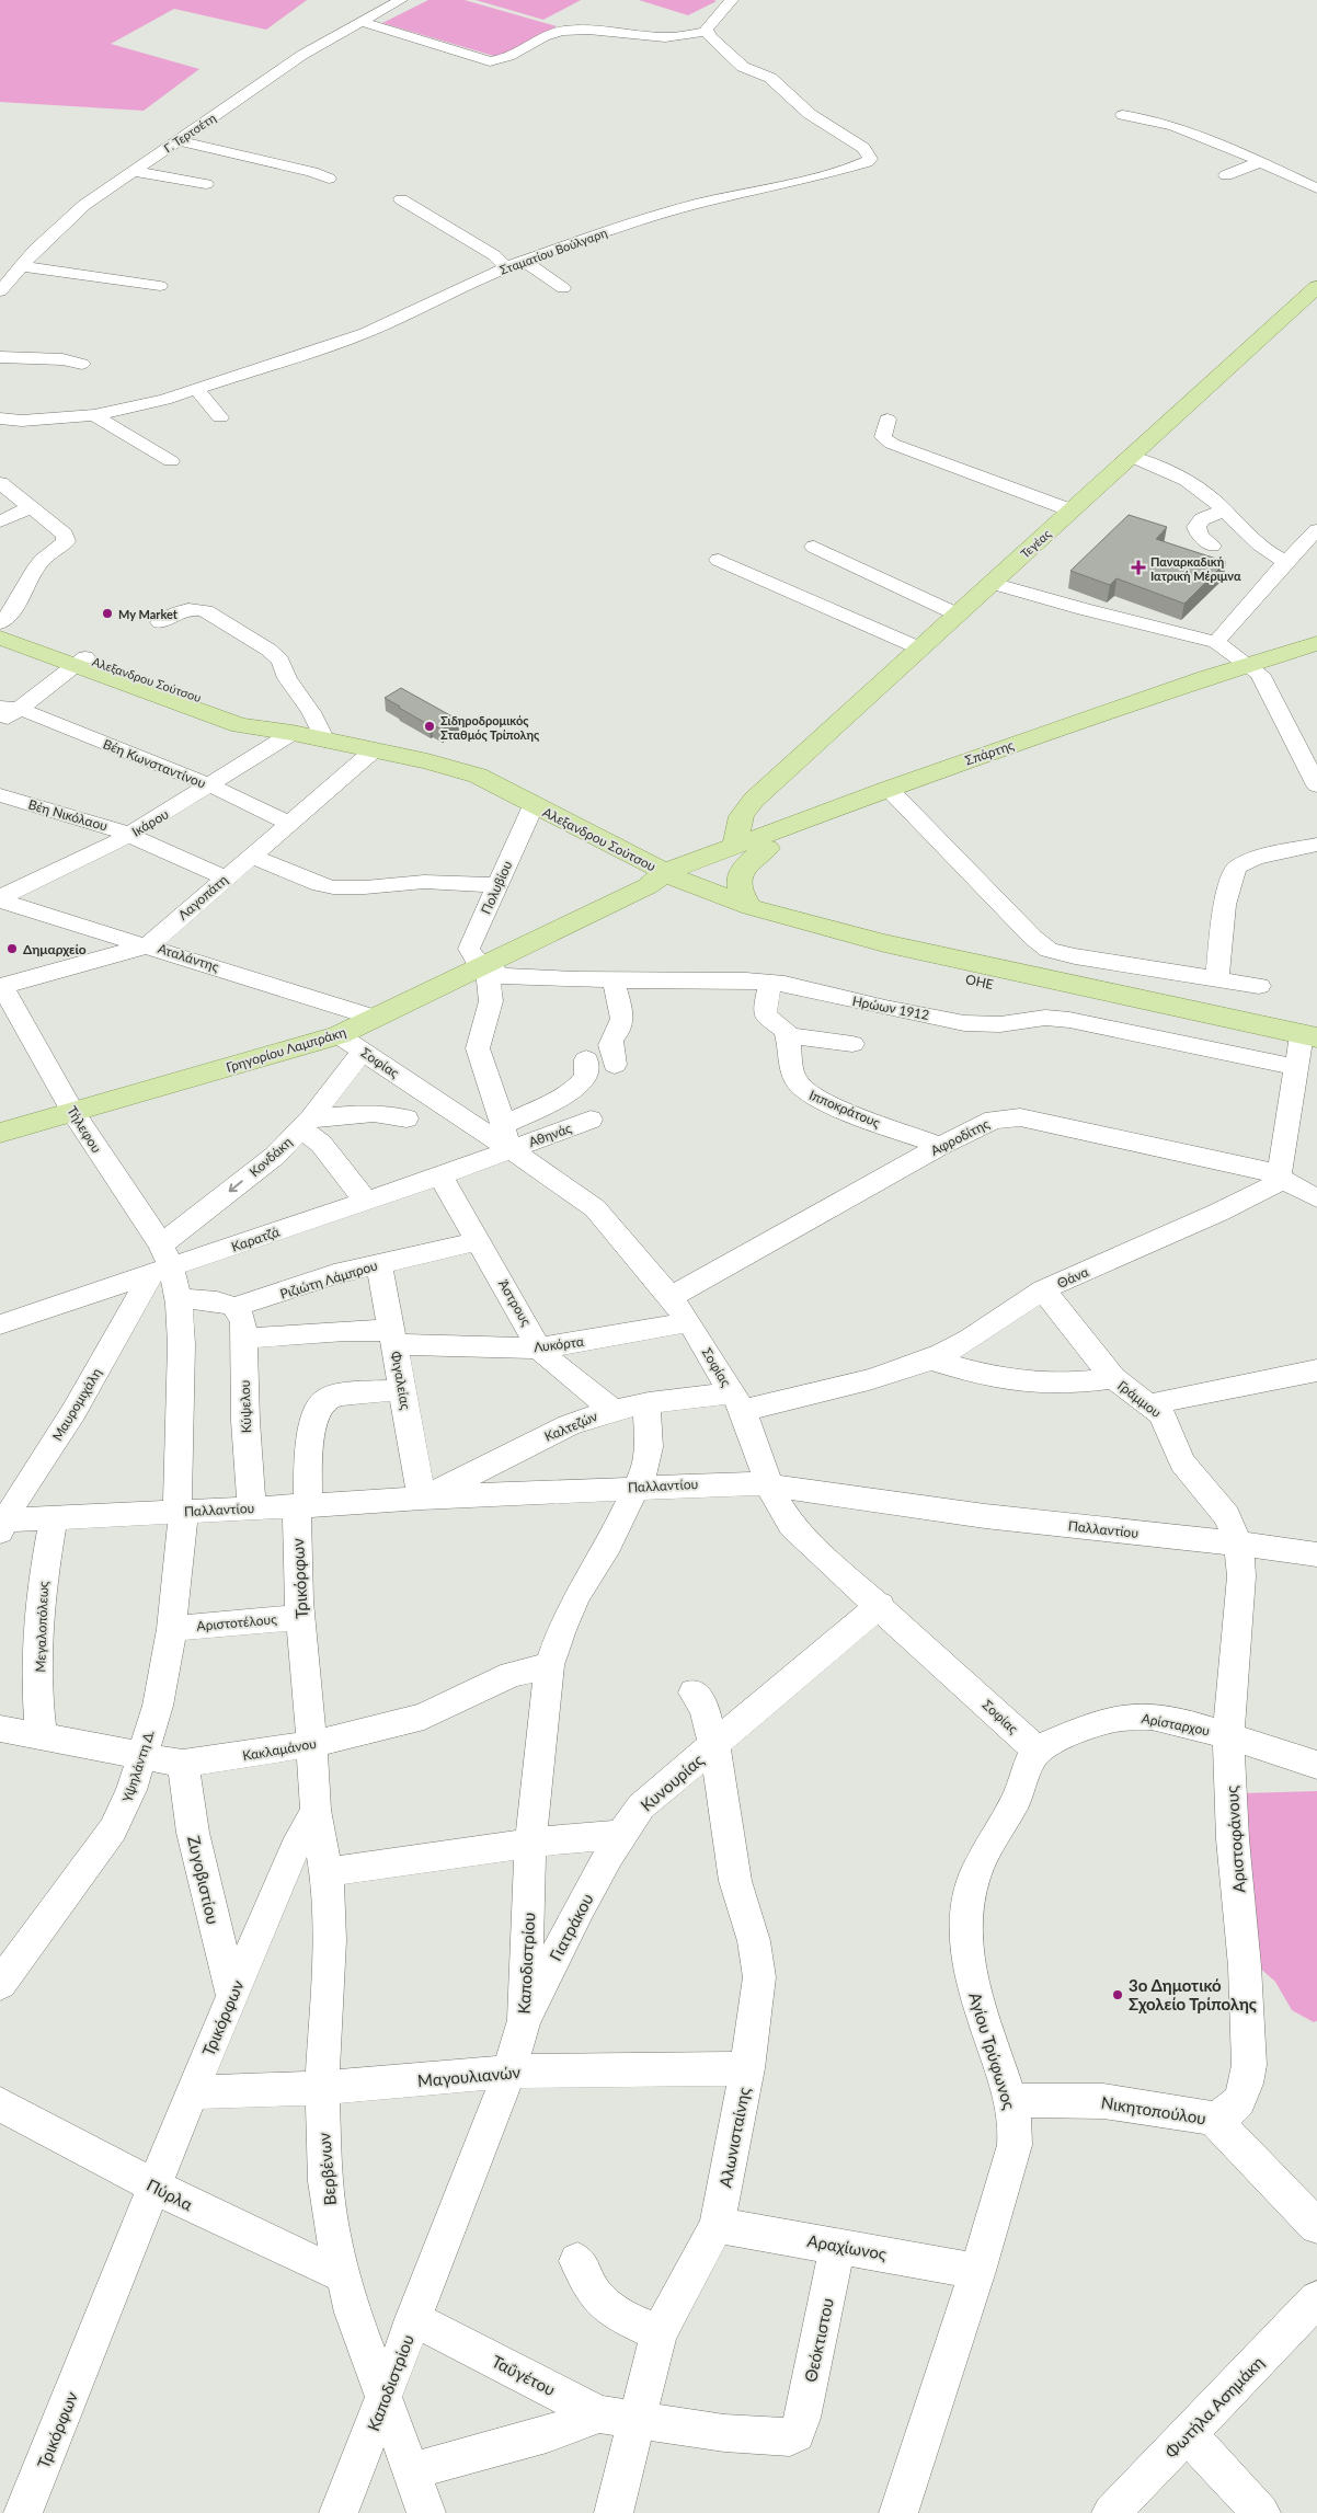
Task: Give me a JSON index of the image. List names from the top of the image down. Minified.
{"streets":{"main road":["Τεγέας","Αλεξανδρου Σούτσου","Σπάρτης","ΟΗΕ","Γρηγορίου Λαμπράκη"],"street":["Γ. Τερτσέτη","Σταματίου Βούλγαρη","Βέη Κωνσταντίνου","Βέη Νικόλαου","Ικάρου","Πολυβίου","Λαγοπάτη","Αταλάντης","Ηρώων 1912","Σοφίας","Ιπποκράτους","Τήλεφου","Αθηνάς","Αφροδίτης","Κονδάκη","Καρατζά","Θάνα","Ριζιώτη Λάμπρου","Άστρους","Λυκόρτα","Φιγαλείας","Γράμμου","Μαυρομιχάλη","Κύψελου","Καλτεζών","Παλλαντίου","Τρικόρφων","Αριστοτέλους","Μεγαλοπόλεως","Αρίσταρχου","Κακλαμάνου","Υψηλάντη Δ.","Κυνουρίας","Αριστοφάνους","Ζυγοβιστίου","Γιατράκου","Καποδιστρίου","Αγίου Τρύφωνος","Μαγουλιανών","Νικητοπούλου","Αλωνισταίνης","Βερβένων","Πύρλα","Αραχίωνος","Θεόκτιστου","Ταΰγέτου","Φωτήλα Ασημάκη"]},"crossings":[["Τεγέας","Σπάρτης"],["Αλεξανδρου Σούτσου","Σπάρτης"],["Αλεξανδρου Σούτσου","Ικάρου"],["Αλεξανδρου Σούτσου","Πολυβίου"],["Αλεξανδρου Σούτσου","Λαγοπάτη"],["Αλεξανδρου Σούτσου","ΟΗΕ"],["Αλεξανδρου Σούτσου","Γρηγορίου Λαμπράκη"],["Σπάρτης","ΟΗΕ"],["Σπάρτης","Γρηγορίου Λαμπράκη"],["Βέη Κωνσταντίνου","Ικάρου"],["Βέη Κωνσταντίνου","Λαγοπάτη"],["Βέη Νικόλαου","Ικάρου"],["Βέη Νικόλαου","Λαγοπάτη"],["Ικάρου","Αταλάντης"],["Πολυβίου","Ηρώων 1912"],["Πολυβίου","Γρηγορίου Λαμπράκη"],["Λαγοπάτη","Αταλάντης"],["Λαγοπάτη","Τήλεφου"],["Αταλάντης","Γρηγορίου Λαμπράκη"],["ΟΗΕ","Ηρώων 1912"],["ΟΗΕ","Γρηγορίου Λαμπράκη"],["Ηρώων 1912","Γρηγορίου Λαμπράκη"],["Γρηγορίου Λαμπράκη","Σοφίας"],["Γρηγορίου Λαμπράκη","Τήλεφου"],["Σοφίας","Αθηνάς"],["Σοφίας","Αφροδίτης"],["Σοφίας","Κονδάκη"],["Σοφίας","Καρατζά"],["Σοφίας","Θάνα"],["Σοφίας","Λυκόρτα"],["Σοφίας","Καλτεζών"],["Σοφίας","Παλλαντίου"],["Σοφίας","Αρίσταρχου"],["Σοφίας","Κυνουρίας"],["Σοφίας","Αγίου Τρύφωνος"],["Ιπποκράτους","Αφροδίτης"],["Τήλεφου","Κονδάκη"],["Τήλεφου","Καρατζά"],["Τήλεφου","Μαυρομιχάλη"],["Τήλεφου","Υψηλάντη Δ."],["Αθηνάς","Καρατζά"],["Αφροδίτης","Θάνα"],["Κονδάκη","Καρατζά"],["Κονδάκη","Μαυρομιχάλη"],["Κονδάκη","Υψηλάντη Δ."],["Καρατζά","Άστρους"],["Καρατζά","Μαυρομιχάλη"],["Καρατζά","Υψηλάντη Δ."],["Θάνα","Γράμμου"],["Θάνα","Καλτεζών"],["Ριζιώτη Λάμπρου","Άστρους"],["Ριζιώτη Λάμπρου","Φιγαλείας"],["Ριζιώτη Λάμπρου","Κύψελου"],["Ριζιώτη Λάμπρου","Υψηλάντη Δ."],["Άστρους","Λυκόρτα"],["Άστρους","Καλτεζών"],["Λυκόρτα","Φιγαλείας"],["Λυκόρτα","Κύψελου"],["Φιγαλείας","Καλτεζών"],["Φιγαλείας","Παλλαντίου"],["Φιγαλείας","Τρικόρφων"],["Γράμμου","Παλλαντίου"],["Γράμμου","Αριστοφάνους"],["Μαυρομιχάλη","Παλλαντίου"],["Μαυρομιχάλη","Υψηλάντη Δ."],["Κύψελου","Παλλαντίου"],["Καλτεζών","Παλλαντίου"],["Καλτεζών","Καποδιστρίου"],["Παλλαντίου","Τρικόρφων"],["Παλλαντίου","Μεγαλοπόλεως"],["Παλλαντίου","Υψηλάντη Δ."],["Παλλαντίου","Αριστοφάνους"],["Παλλαντίου","Καποδιστρίου"],["Τρικόρφων","Αριστοτέλους"],["Τρικόρφων","Κακλαμάνου"],["Τρικόρφων","Ζυγοβιστίου"],["Τρικόρφων","Μαγουλιανών"],["Τρικόρφων","Βερβένων"],["Τρικόρφων","Πύρλα"],["Αριστοτέλους","Υψηλάντη Δ."],["Μεγαλοπόλεως","Κακλαμάνου"],["Αρίσταρχου","Αριστοφάνους"],["Αρίσταρχου","Αγίου Τρύφωνος"],["Κακλαμάνου","Υψηλάντη Δ."],["Κακλαμάνου","Ζυγοβιστίου"],["Κακλαμάνου","Καποδιστρίου"],["Κυνουρίας","Γιατράκου"],["Κυνουρίας","Αλωνισταίνης"],["Αριστοφάνους","Νικητοπούλου"],["Γιατράκου","Καποδιστρίου"],["Καποδιστρίου","Μαγουλιανών"],["Καποδιστρίου","Βερβένων"],["Καποδιστρίου","Ταΰγέτου"],["Αγίου Τρύφωνος","Νικητοπούλου"],["Αγίου Τρύφωνος","Αραχίωνος"],["Μαγουλιανών","Αλωνισταίνης"],["Μαγουλιανών","Βερβένων"],["Αλωνισταίνης","Αραχίωνος"],["Αλωνισταίνης","Ταΰγέτου"],["Βερβένων","Πύρλα"],["Αραχίωνος","Θεόκτιστου"],["Θεόκτιστου","Ταΰγέτου"]],"one_way":["Κονδάκη"],"places":{"health":["Παναρκαδική Ιατρική Μέριμνα"],"other":["My Market","Σιδηροδρομικός Σταθμός Τρίπολης","Δημαρχείο","3ο Δημοτικό Σχολείο Τρίπολης"]}}
